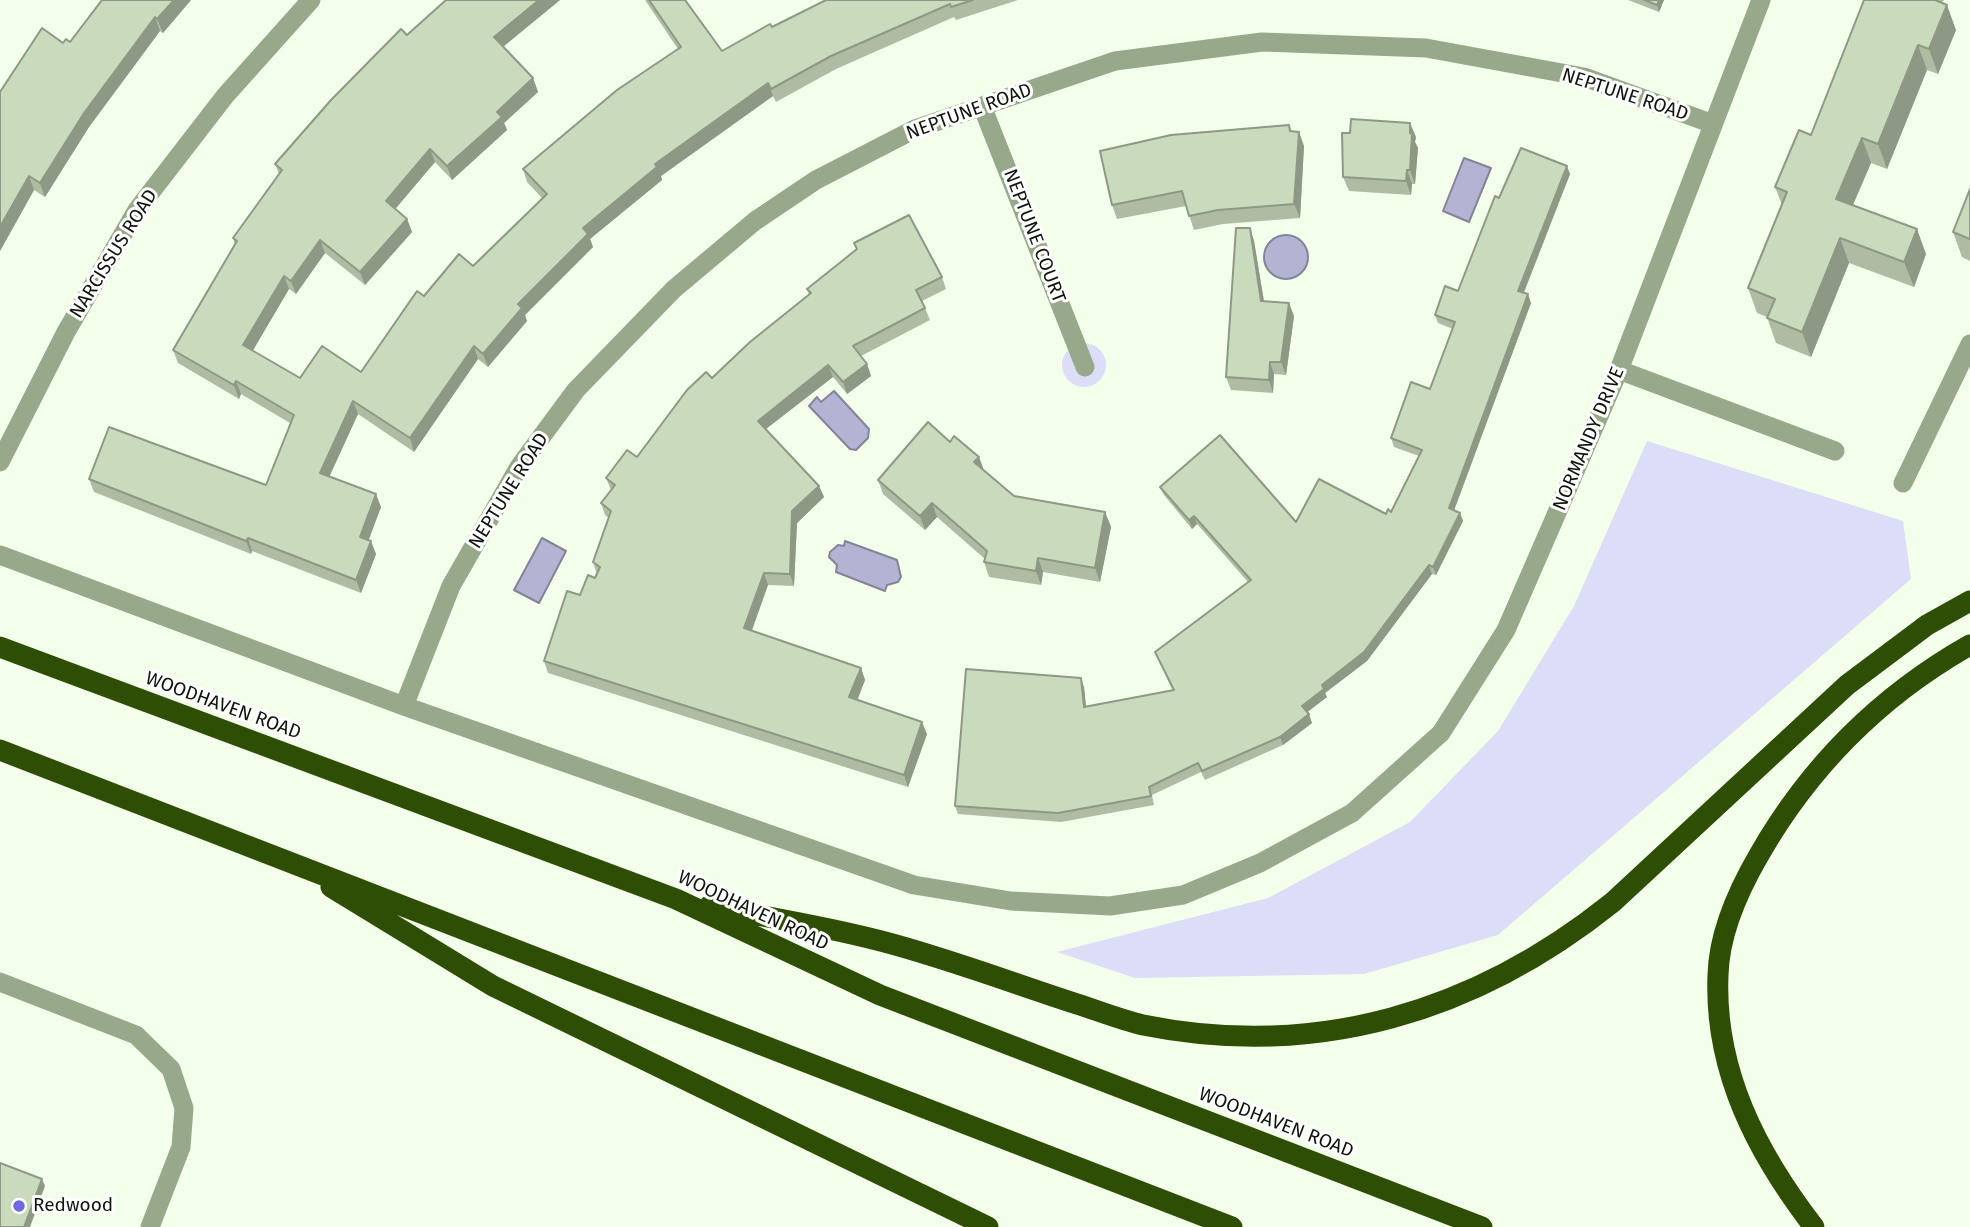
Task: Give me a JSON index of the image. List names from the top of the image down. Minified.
{"streets":{"highway":["WOODHAVEN ROAD"],"street":["NEPTUNE ROAD","NEPTUNE COURT","NARCISSUS ROAD","NORMANDY DRIVE"]},"crossings":[["NEPTUNE ROAD","NEPTUNE COURT"],["NEPTUNE ROAD","NORMANDY DRIVE"]],"places":["Redwood"]}
